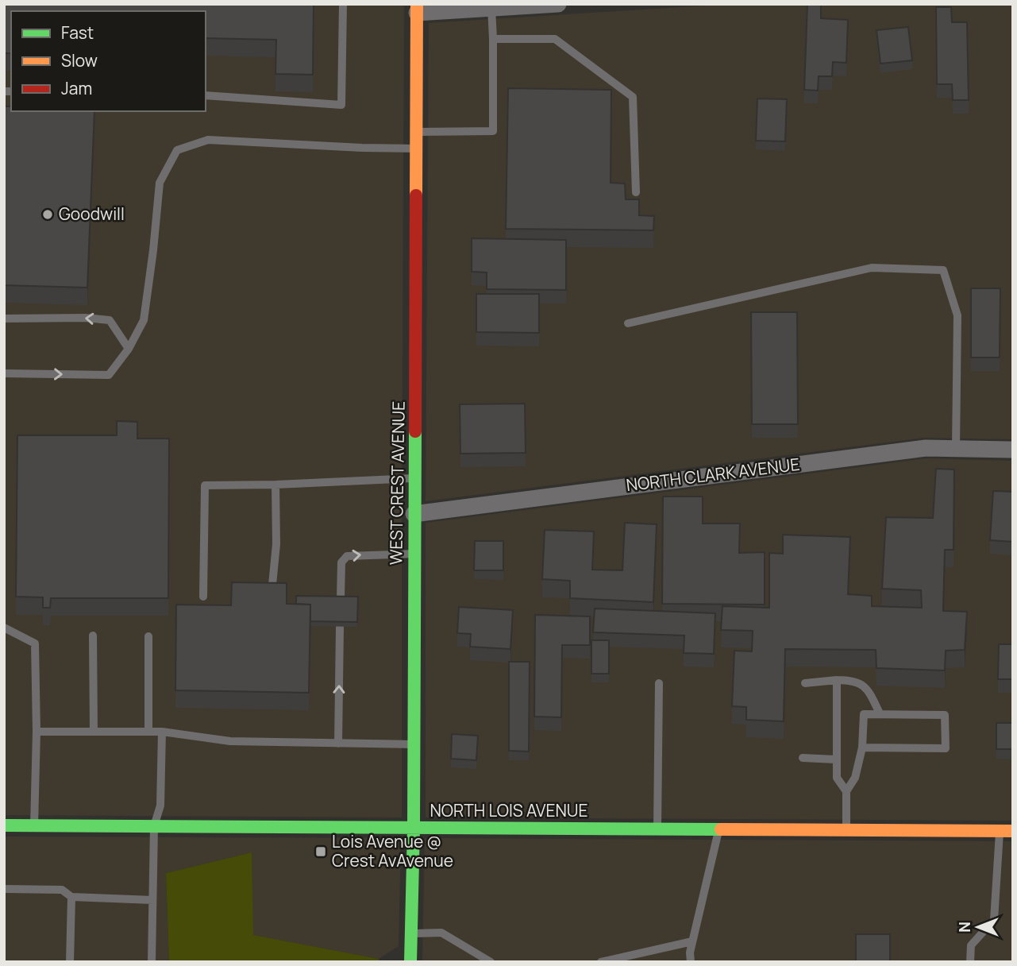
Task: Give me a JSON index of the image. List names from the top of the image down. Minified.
{"streets":{"street":["NORTH CLARK AVENUE","WEST CREST AVENUE","NORTH LOIS AVENUE"]},"crossings":[["NORTH CLARK AVENUE","WEST CREST AVENUE"],["WEST CREST AVENUE","NORTH LOIS AVENUE"]],"places":{"other":["Goodwill"],"transit":["Lois Avenue @ Crest AvAvenue"]},"legend":["Fast","Slow","Jam"],"north":"left"}
